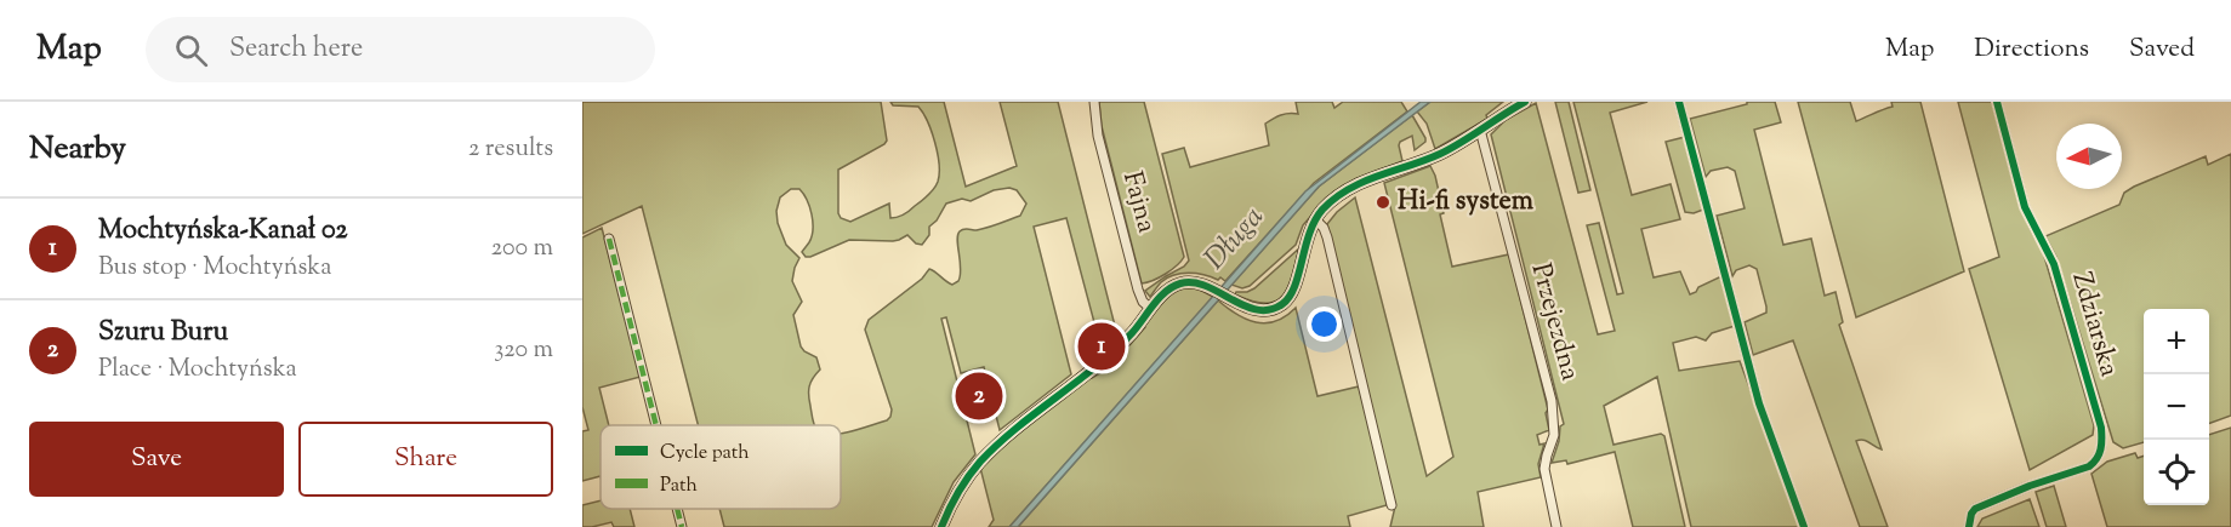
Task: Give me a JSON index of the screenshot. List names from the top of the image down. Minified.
{"streets":{"street":["Fajna","Przejezdna","Zdziarska"]},"water":["Długa"],"places":["Hi-fi system"],"legend":["Cycle path","Path"],"north":"left","page":{"header":"Map","search":"Search here","nav":["Map","Directions","Saved"],"heading":["Nearby","2 results"],"list":[{"mark":"1","name":"Mochtyńska-Kanał 02","note":"Bus stop · Mochtyńska","value":"200 m"},{"mark":"2","name":"Szuru Buru","note":"Place · Mochtyńska","value":"320 m"}],"map_buttons":["+","−"],"pins":["1","2"],"buttons":["Save","Share"]}}
